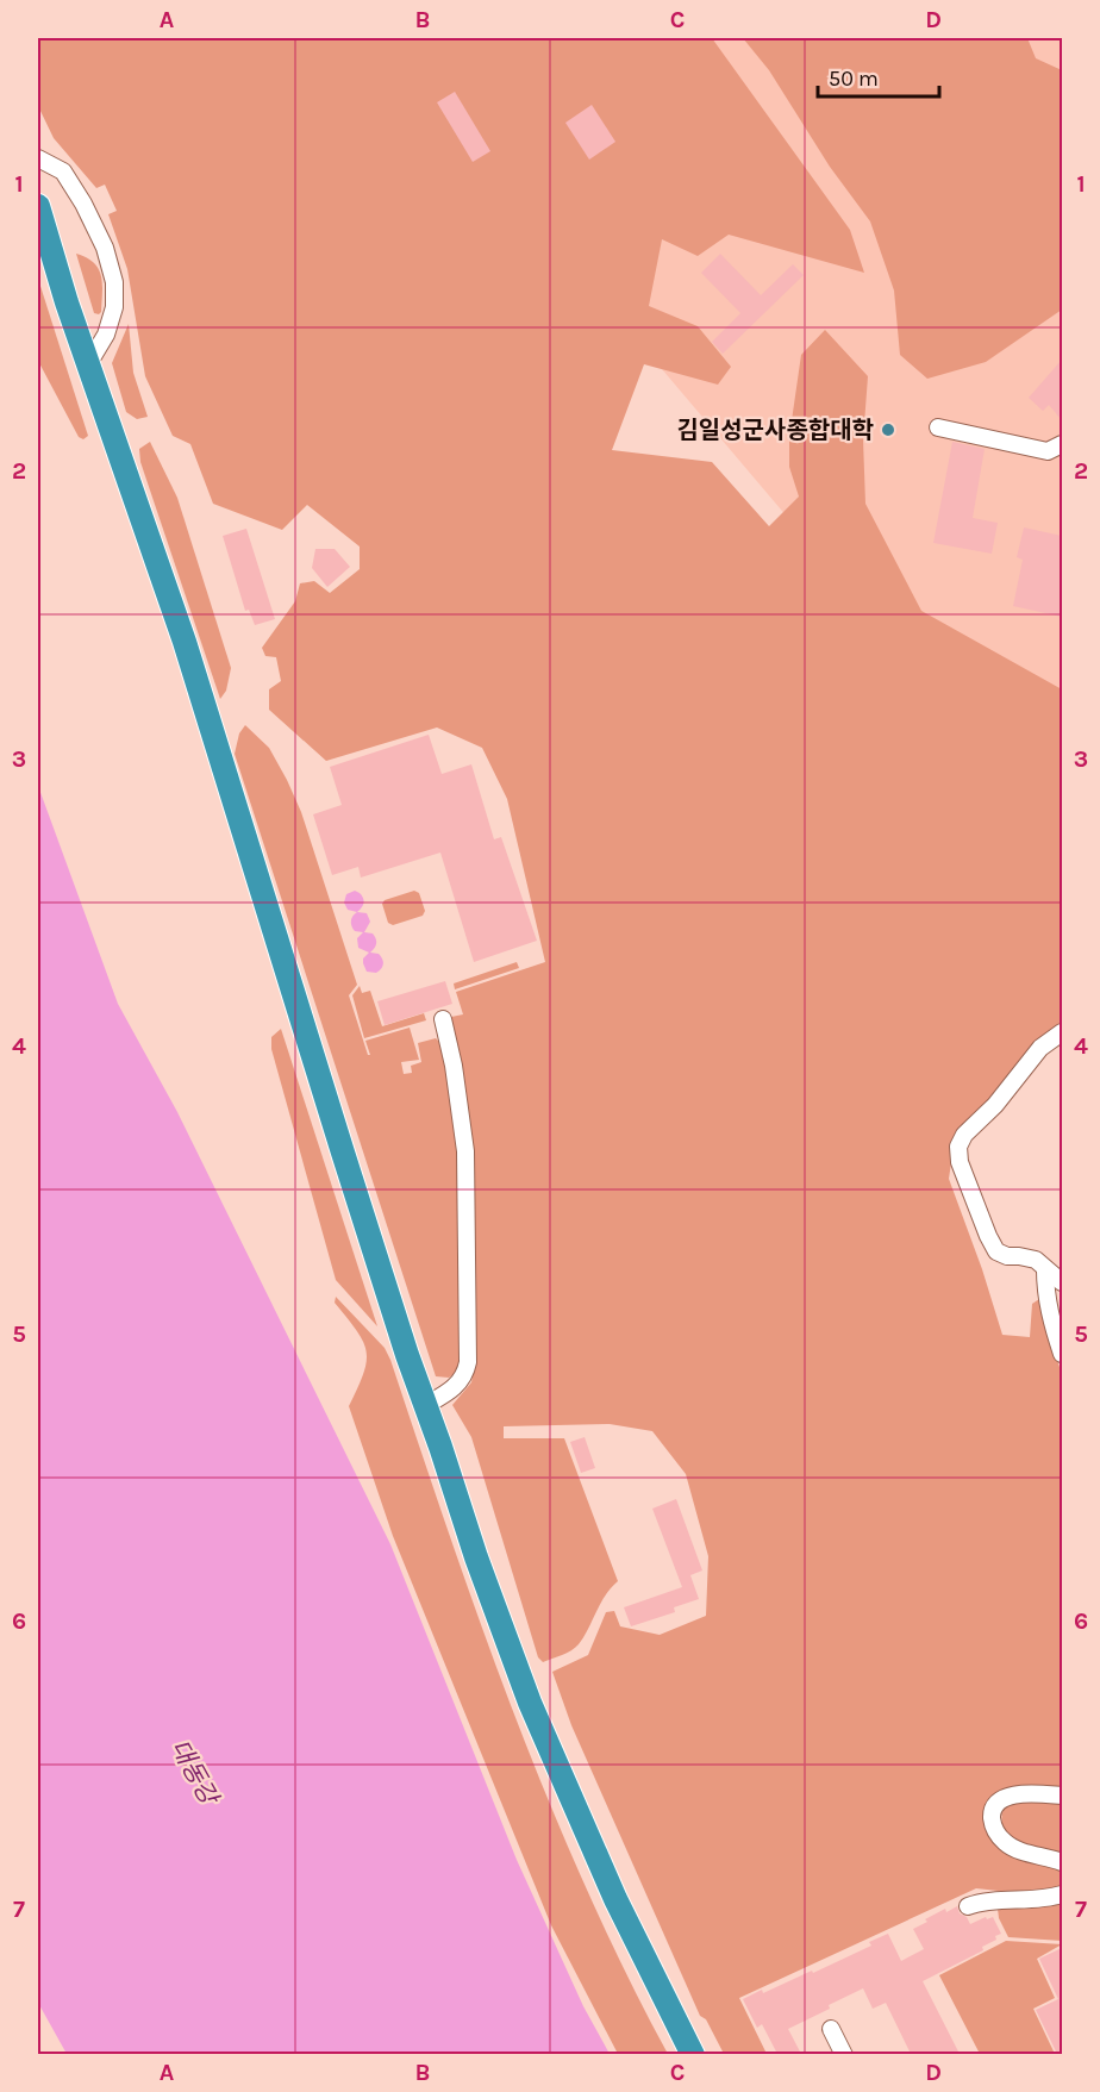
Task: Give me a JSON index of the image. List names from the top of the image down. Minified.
{"water":["대동강"],"places":["김일성군사종합대학"],"scale_bar":"50 m","grid":{"columns":["A","B","C","D"],"rows":["1","2","3","4","5","6","7"]}}
